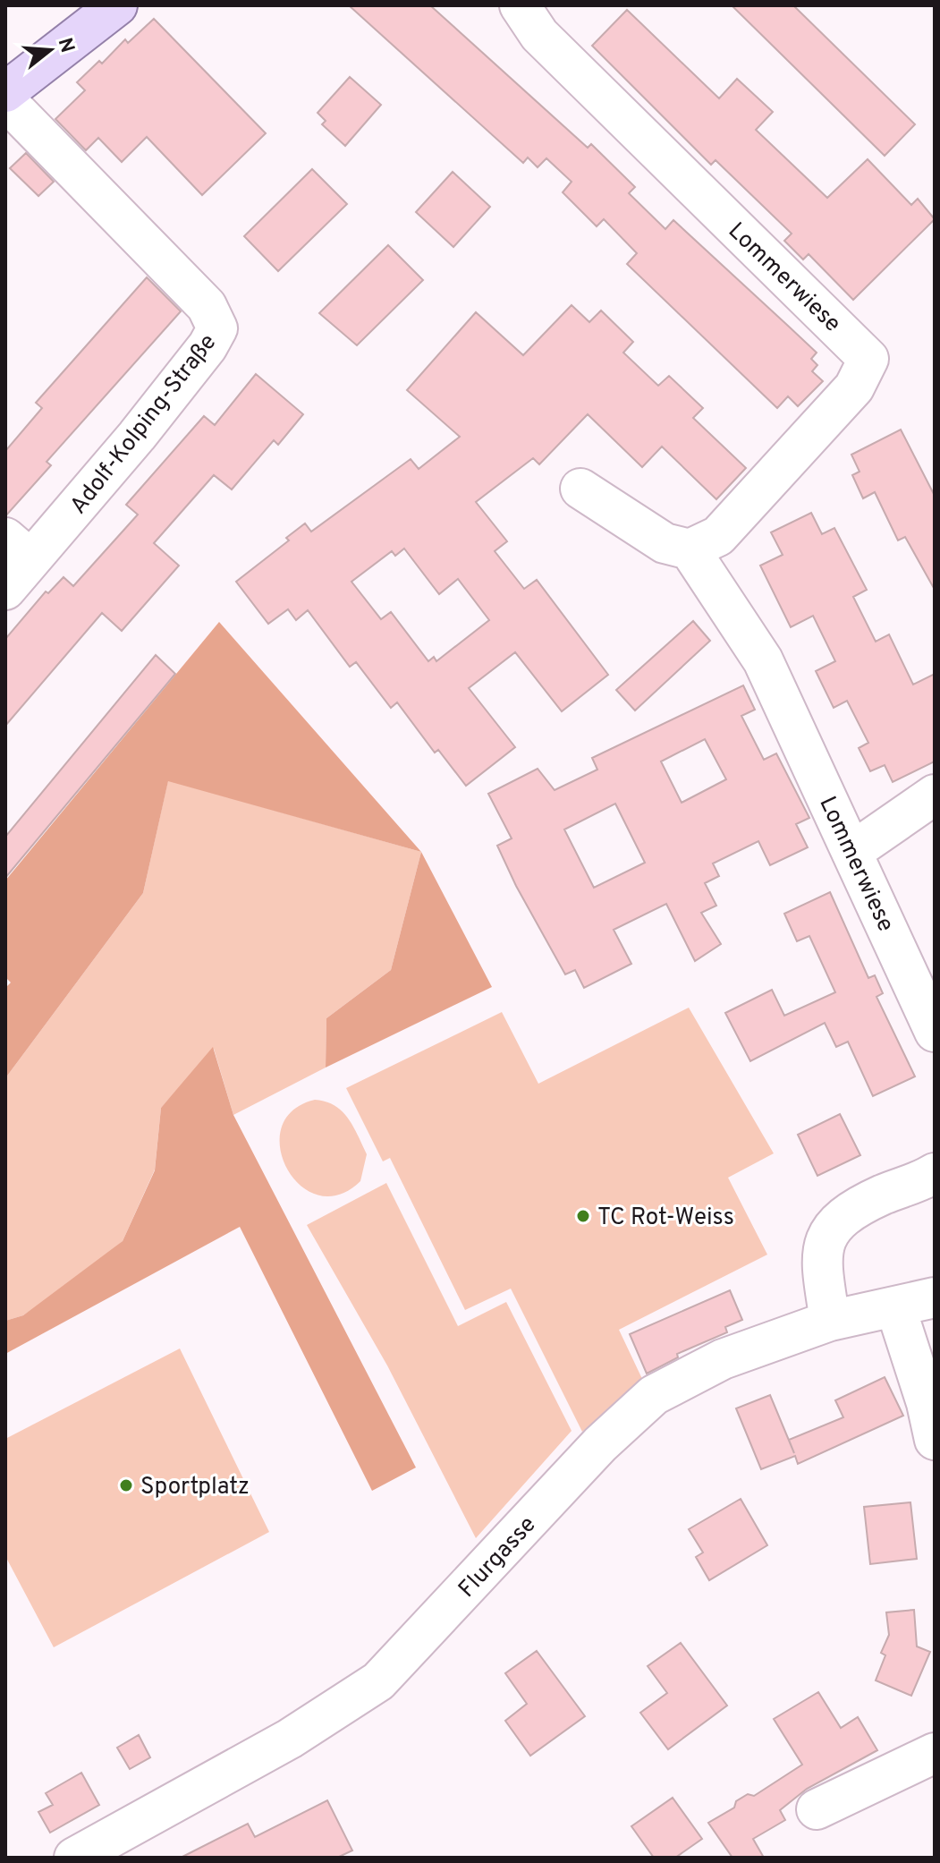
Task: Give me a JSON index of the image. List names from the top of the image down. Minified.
{"streets":{"street":["Lommerwiese","Adolf-Kolping-Straße","Flurgasse"]},"places":["TC Rot-Weiss","Sportplatz"],"north":"right"}
